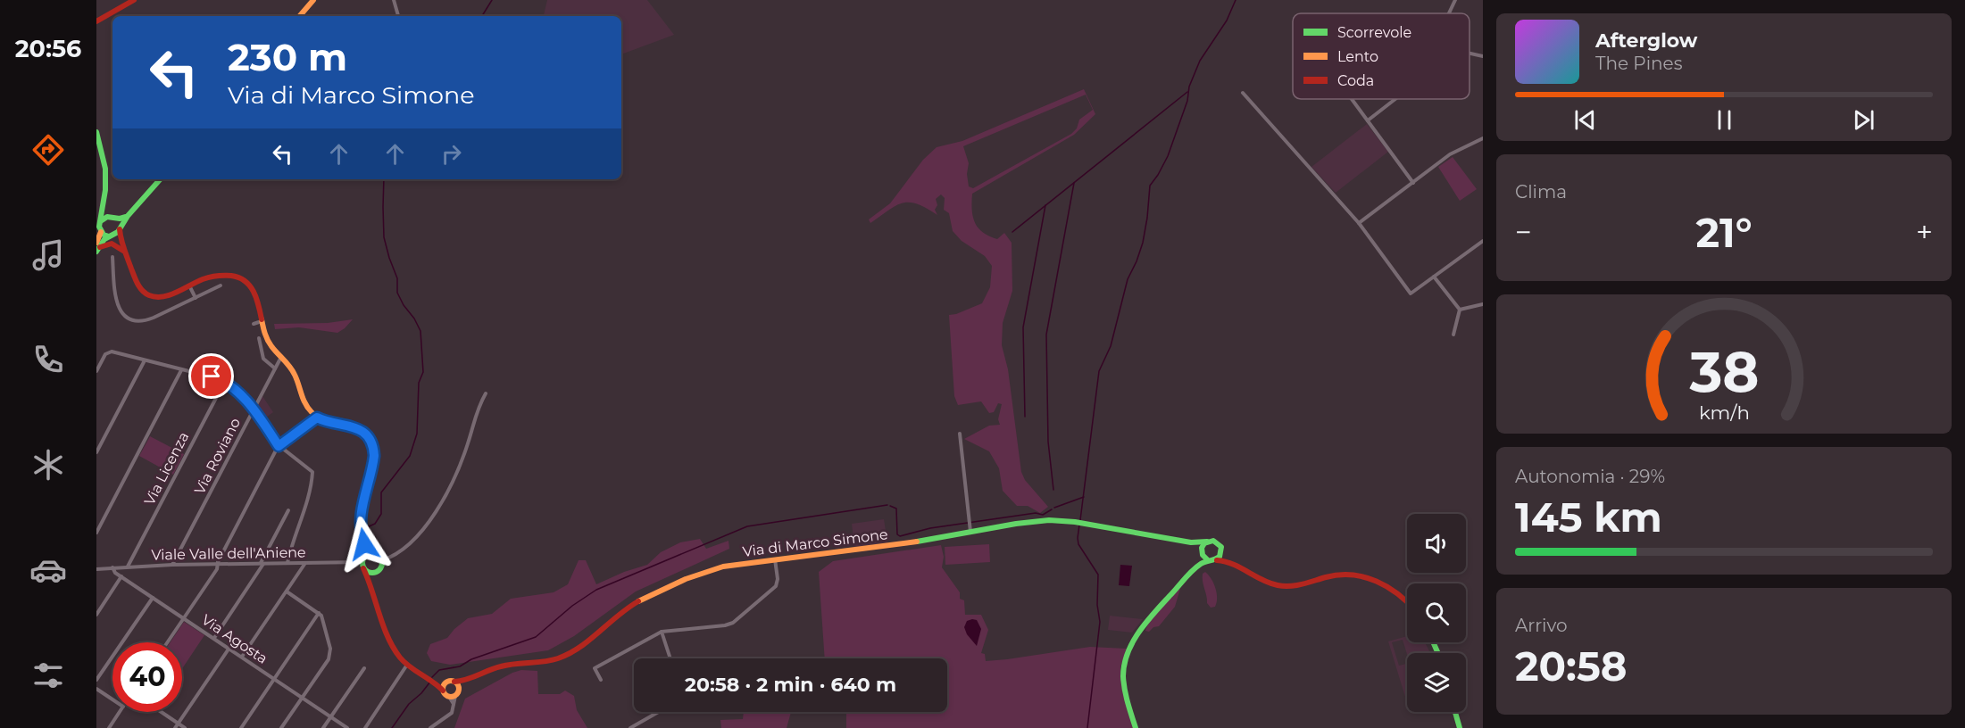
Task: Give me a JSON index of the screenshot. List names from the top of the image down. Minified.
{"streets":{"street":["Via Roviano","Via Licenza","Via di Marco Simone","Viale Valle dell'Aniene","Via Agosta"]},"crossings":[["Via Roviano","Viale Valle dell'Aniene"],["Via Licenza","Viale Valle dell'Aniene"],["Viale Valle dell'Aniene","Via Agosta"]],"legend":["Scorrevole","Lento","Coda"],"page":{"tabs":"20:56","turn":["230 m","Via di Marco Simone"],"song":["Afterglow","The Pines"],"tile":["Clima",["Autonomia · 29%","145 km"],["Arrivo","20:58"]],"heat":["−","21°","+"],"limit":"40","trip":"20:58 · 2 min · 640 m","gauge":["38","km/h"]}}
